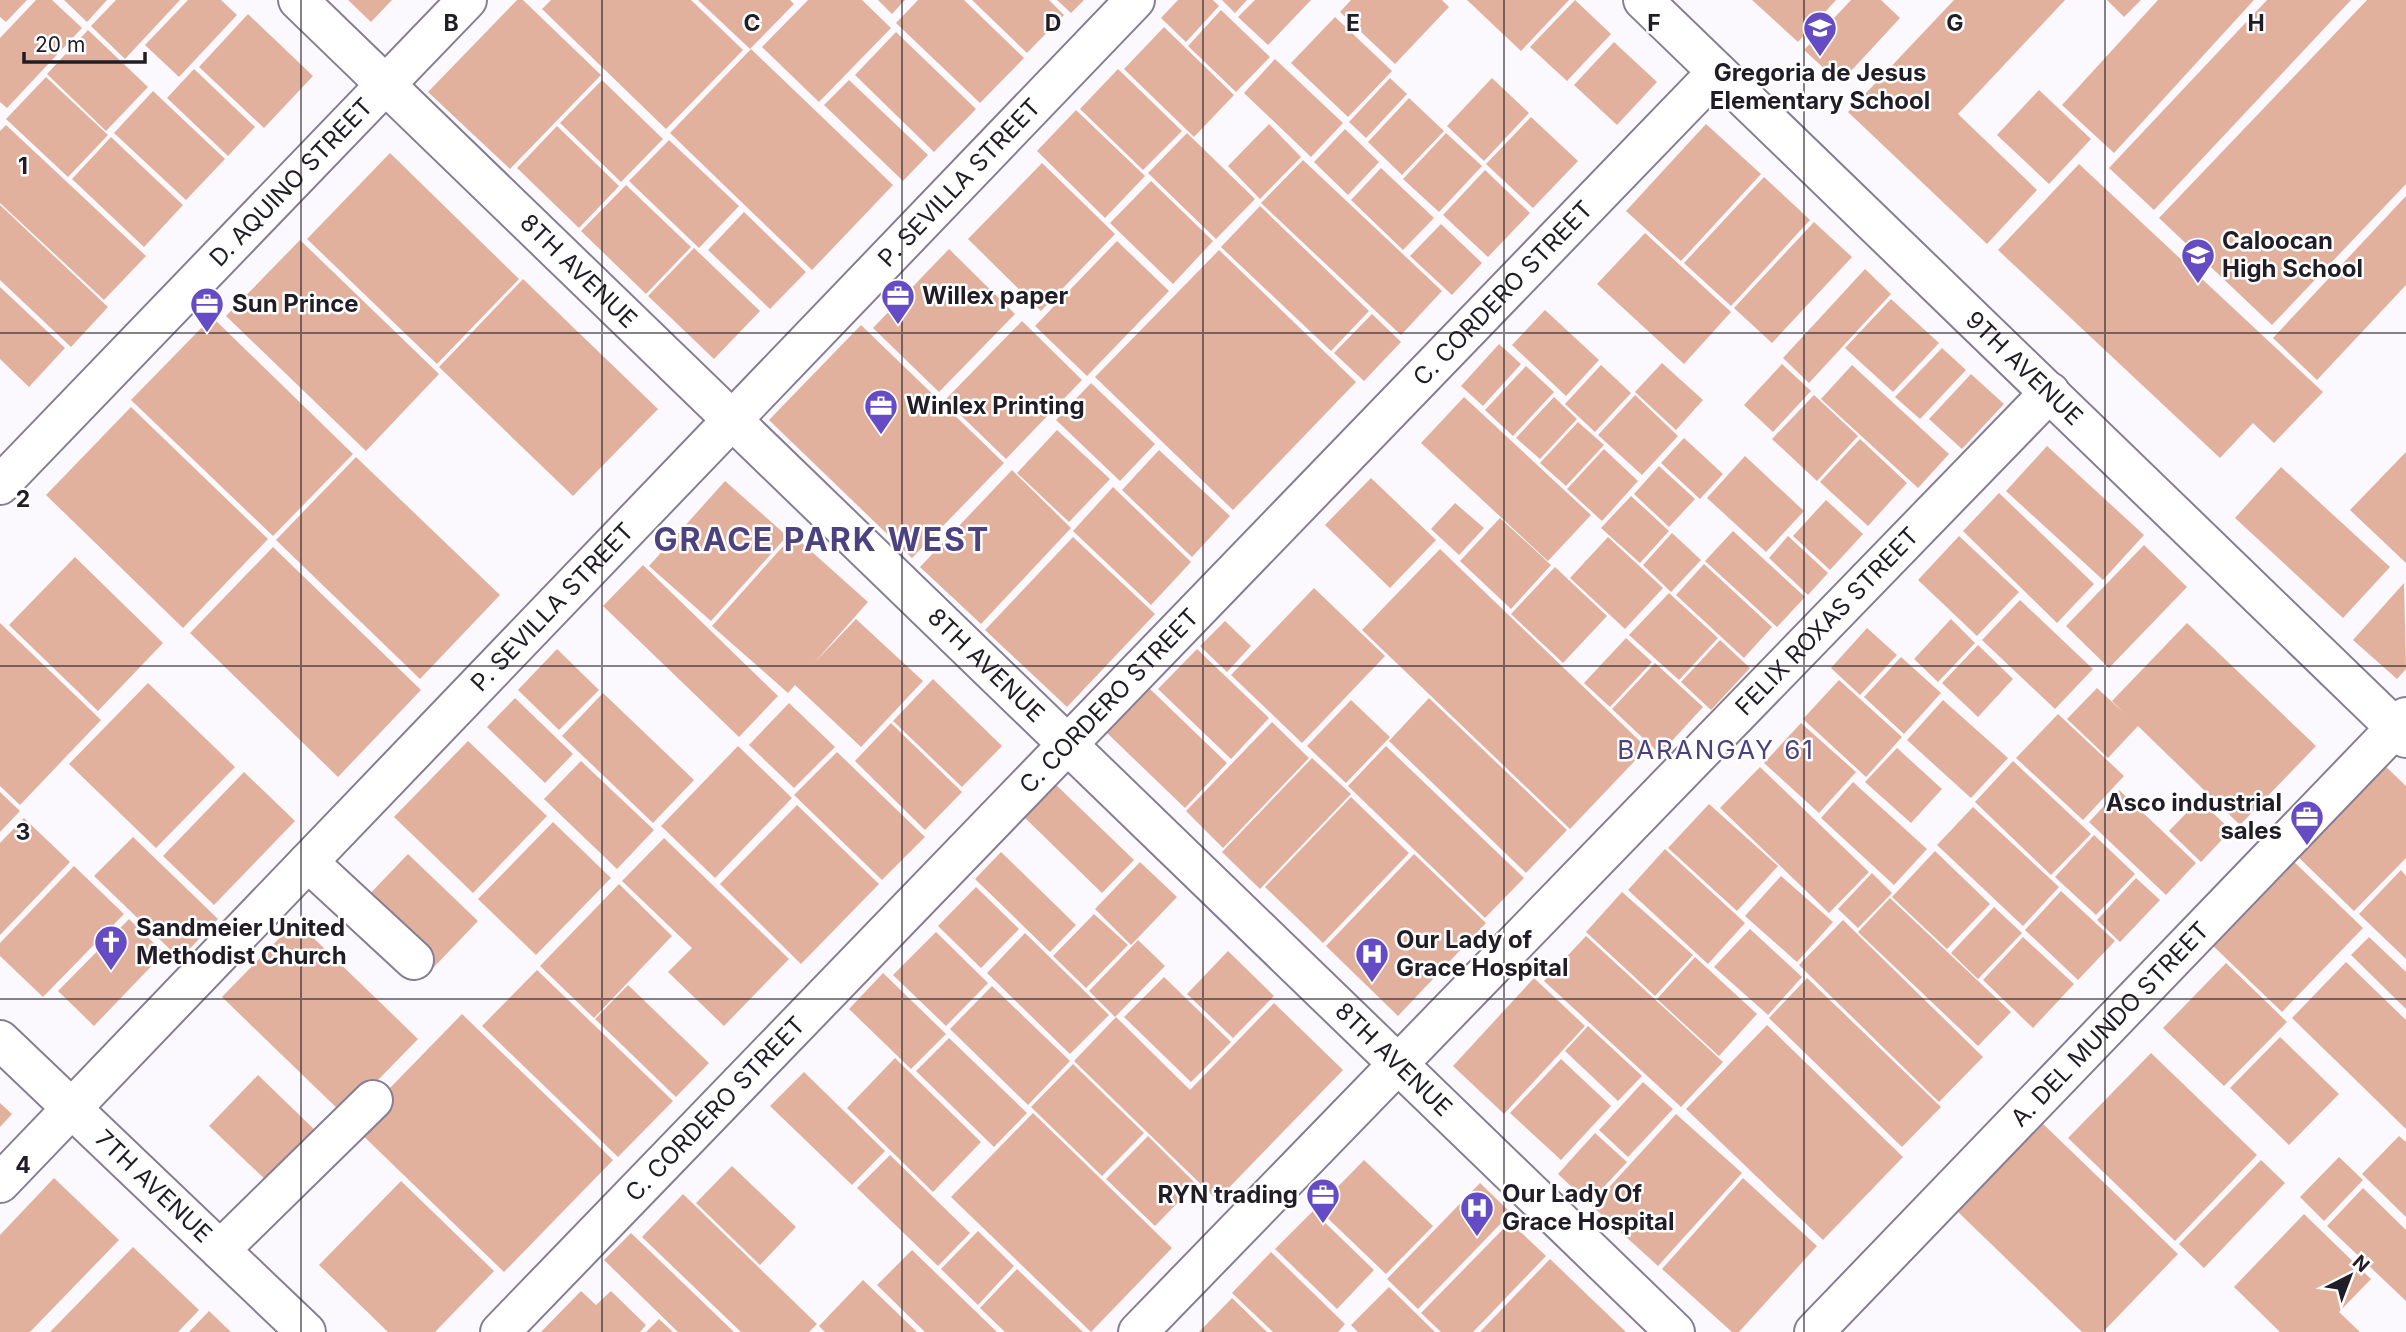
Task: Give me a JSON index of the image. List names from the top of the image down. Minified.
{"streets":{"street":["D. AQUINO STREET","P. SEVILLA STREET","8TH AVENUE","C. CORDERO STREET","9TH AVENUE","FELIX ROXAS STREET","A. DEL MUNDO STREET","7TH AVENUE"]},"crossings":[["D. AQUINO STREET","8TH AVENUE"],["P. SEVILLA STREET","8TH AVENUE"],["P. SEVILLA STREET","7TH AVENUE"],["8TH AVENUE","C. CORDERO STREET"],["8TH AVENUE","FELIX ROXAS STREET"],["C. CORDERO STREET","9TH AVENUE"],["9TH AVENUE","FELIX ROXAS STREET"],["9TH AVENUE","A. DEL MUNDO STREET"]],"districts":["GRACE PARK WEST","BARANGAY 61"],"places":{"school or university":["Gregoria de Jesus Elementary School","Caloocan High School"],"office":["Willex paper","Sun Prince","Winlex Printing","Asco industrial sales","RYN trading"],"church":["Sandmeier United Methodist Church"],"hospital":["Our Lady of Grace Hospital","Our Lady Of Grace Hospital"]},"scale_bar":"20 m","north":"top right","grid":{"columns":["B","C","D","E","F","G","H"],"rows":["1","2","3","4"]}}
